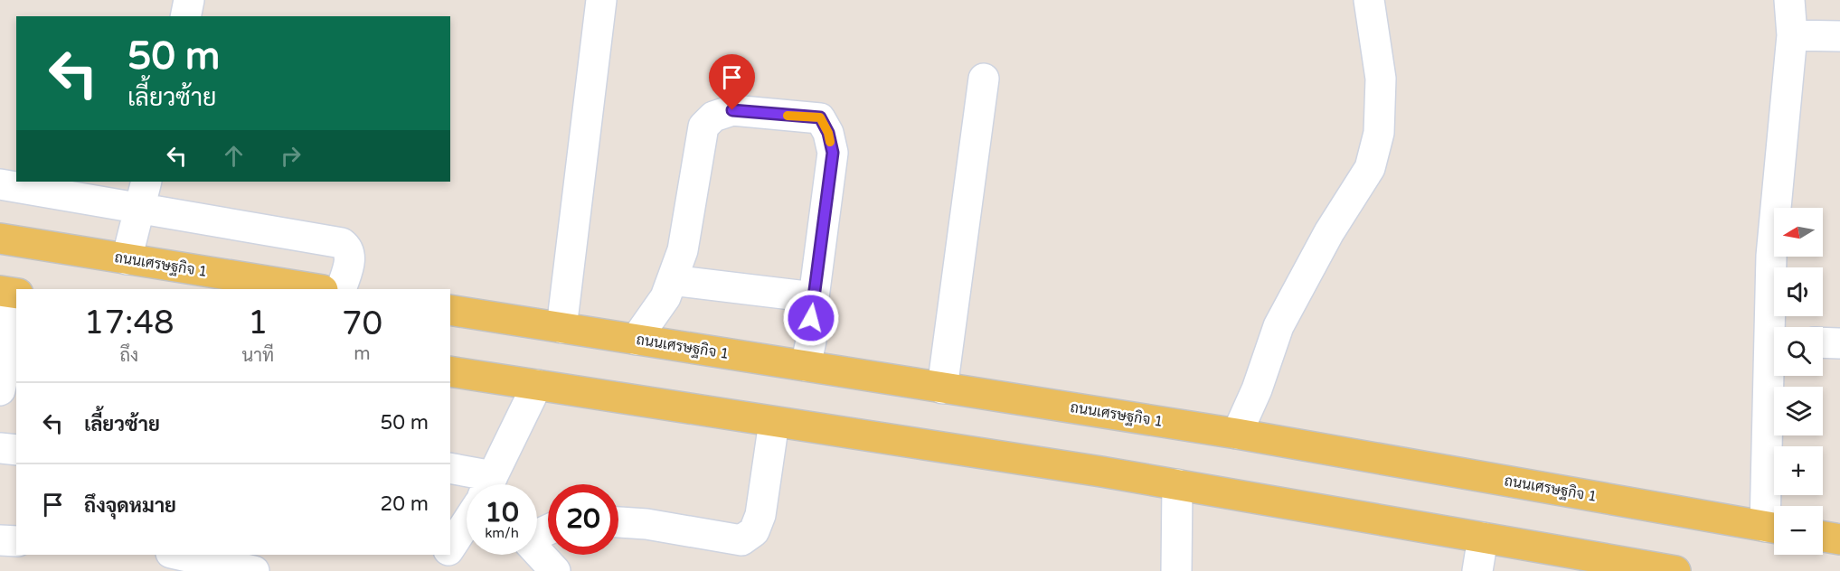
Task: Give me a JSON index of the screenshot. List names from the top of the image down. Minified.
{"streets":{"main road":["ถนนเศรษฐกิจ 1"]},"north":"left","page":{"turn":["50 m","เลี้ยวซ้าย"],"map_buttons":["+","−"],"eta":["17:48","ถึง","1","นาที","70","m"],"list":[{"name":"เลี้ยวซ้าย","value":"50 m"},{"name":"ถึงจุดหมาย","value":"20 m"}],"speed":"10 km/h","limit":"20"}}
